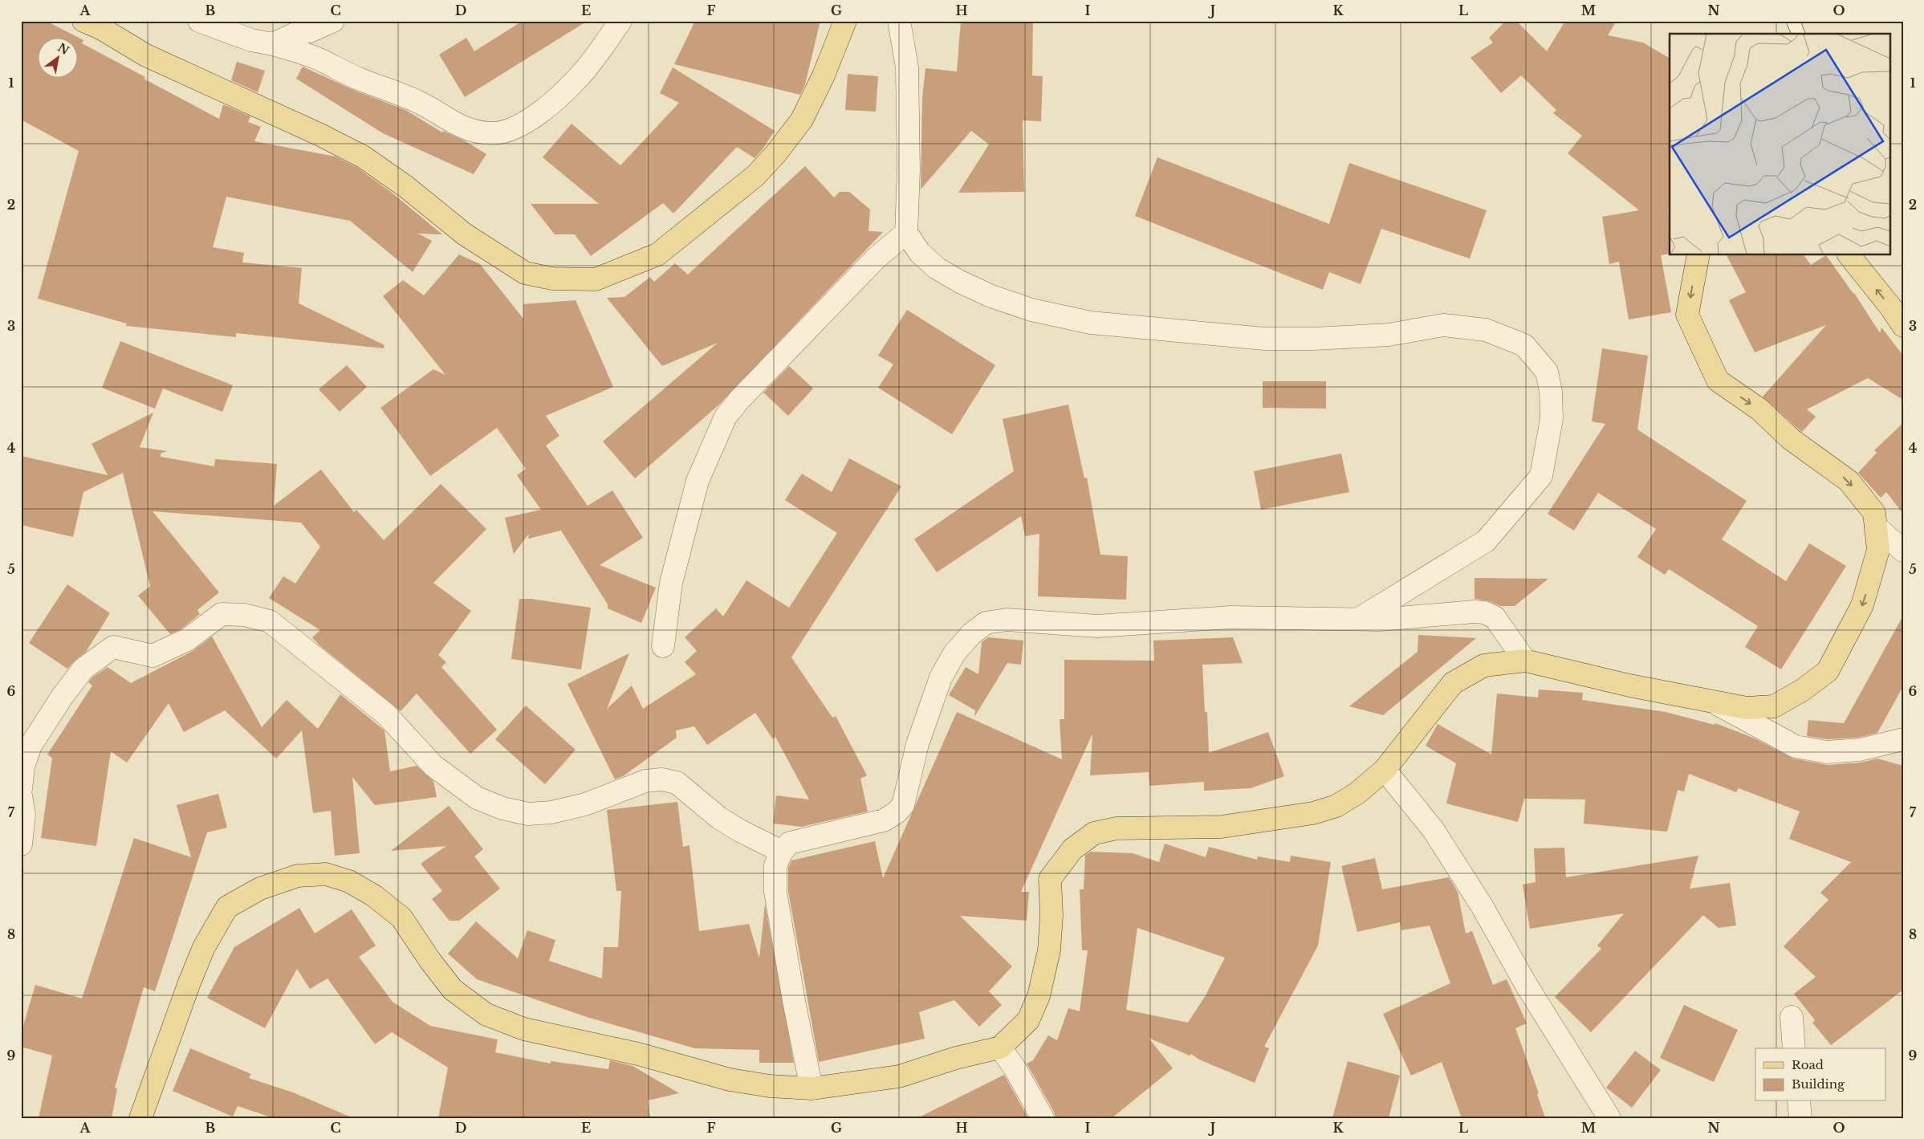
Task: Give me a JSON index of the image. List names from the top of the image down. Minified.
{"legend":["Road","Building"],"north":"top right","grid":{"columns":["A","B","C","D","E","F","G","H","I","J","K","L","M","N","O"],"rows":["1","2","3","4","5","6","7","8","9"]}}
